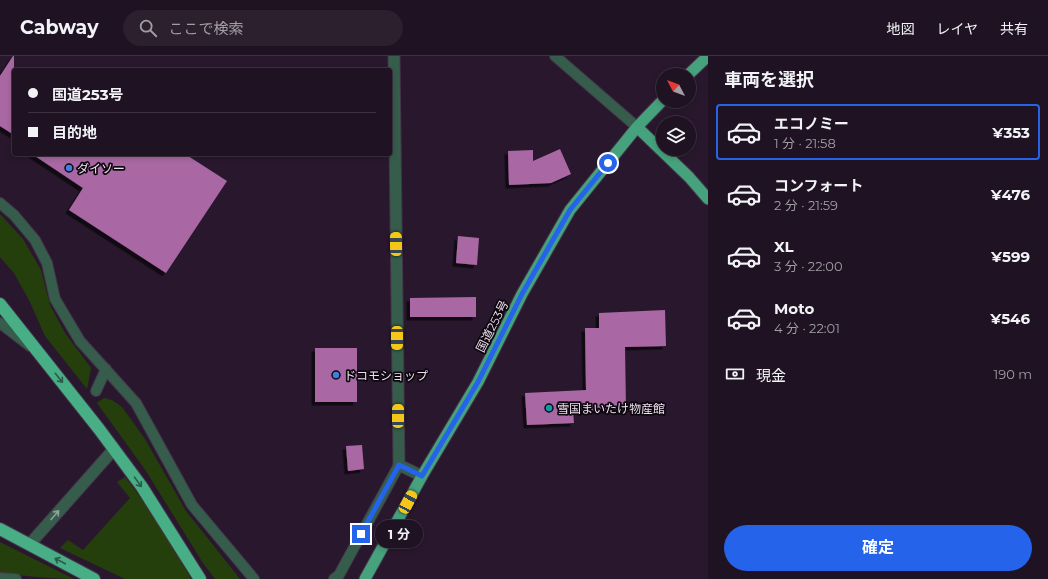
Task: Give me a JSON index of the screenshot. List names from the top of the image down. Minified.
{"streets":{"highway":["国道253号"]},"places":["ダイソー","ドコモショップ","雪国まいたけ物産館"],"north":"top left","page":{"header":"Cabway","search":"ここで検索","nav":["地図","レイヤ","共有"],"heading":"車両を選択","banner":["国道253号","目的地"],"list":[{"name":"エコノミー","note":"1 分 · 21:58","value":"¥353"},{"name":"コンフォート","note":"2 分 · 21:59","value":"¥476"},{"name":"XL","note":"3 分 · 22:00","value":"¥599"},{"name":"Moto","note":"4 分 · 22:01","value":"¥546"}],"pay":["現金","190 m"],"buttons":"確定","bubble":"1 分"}}
